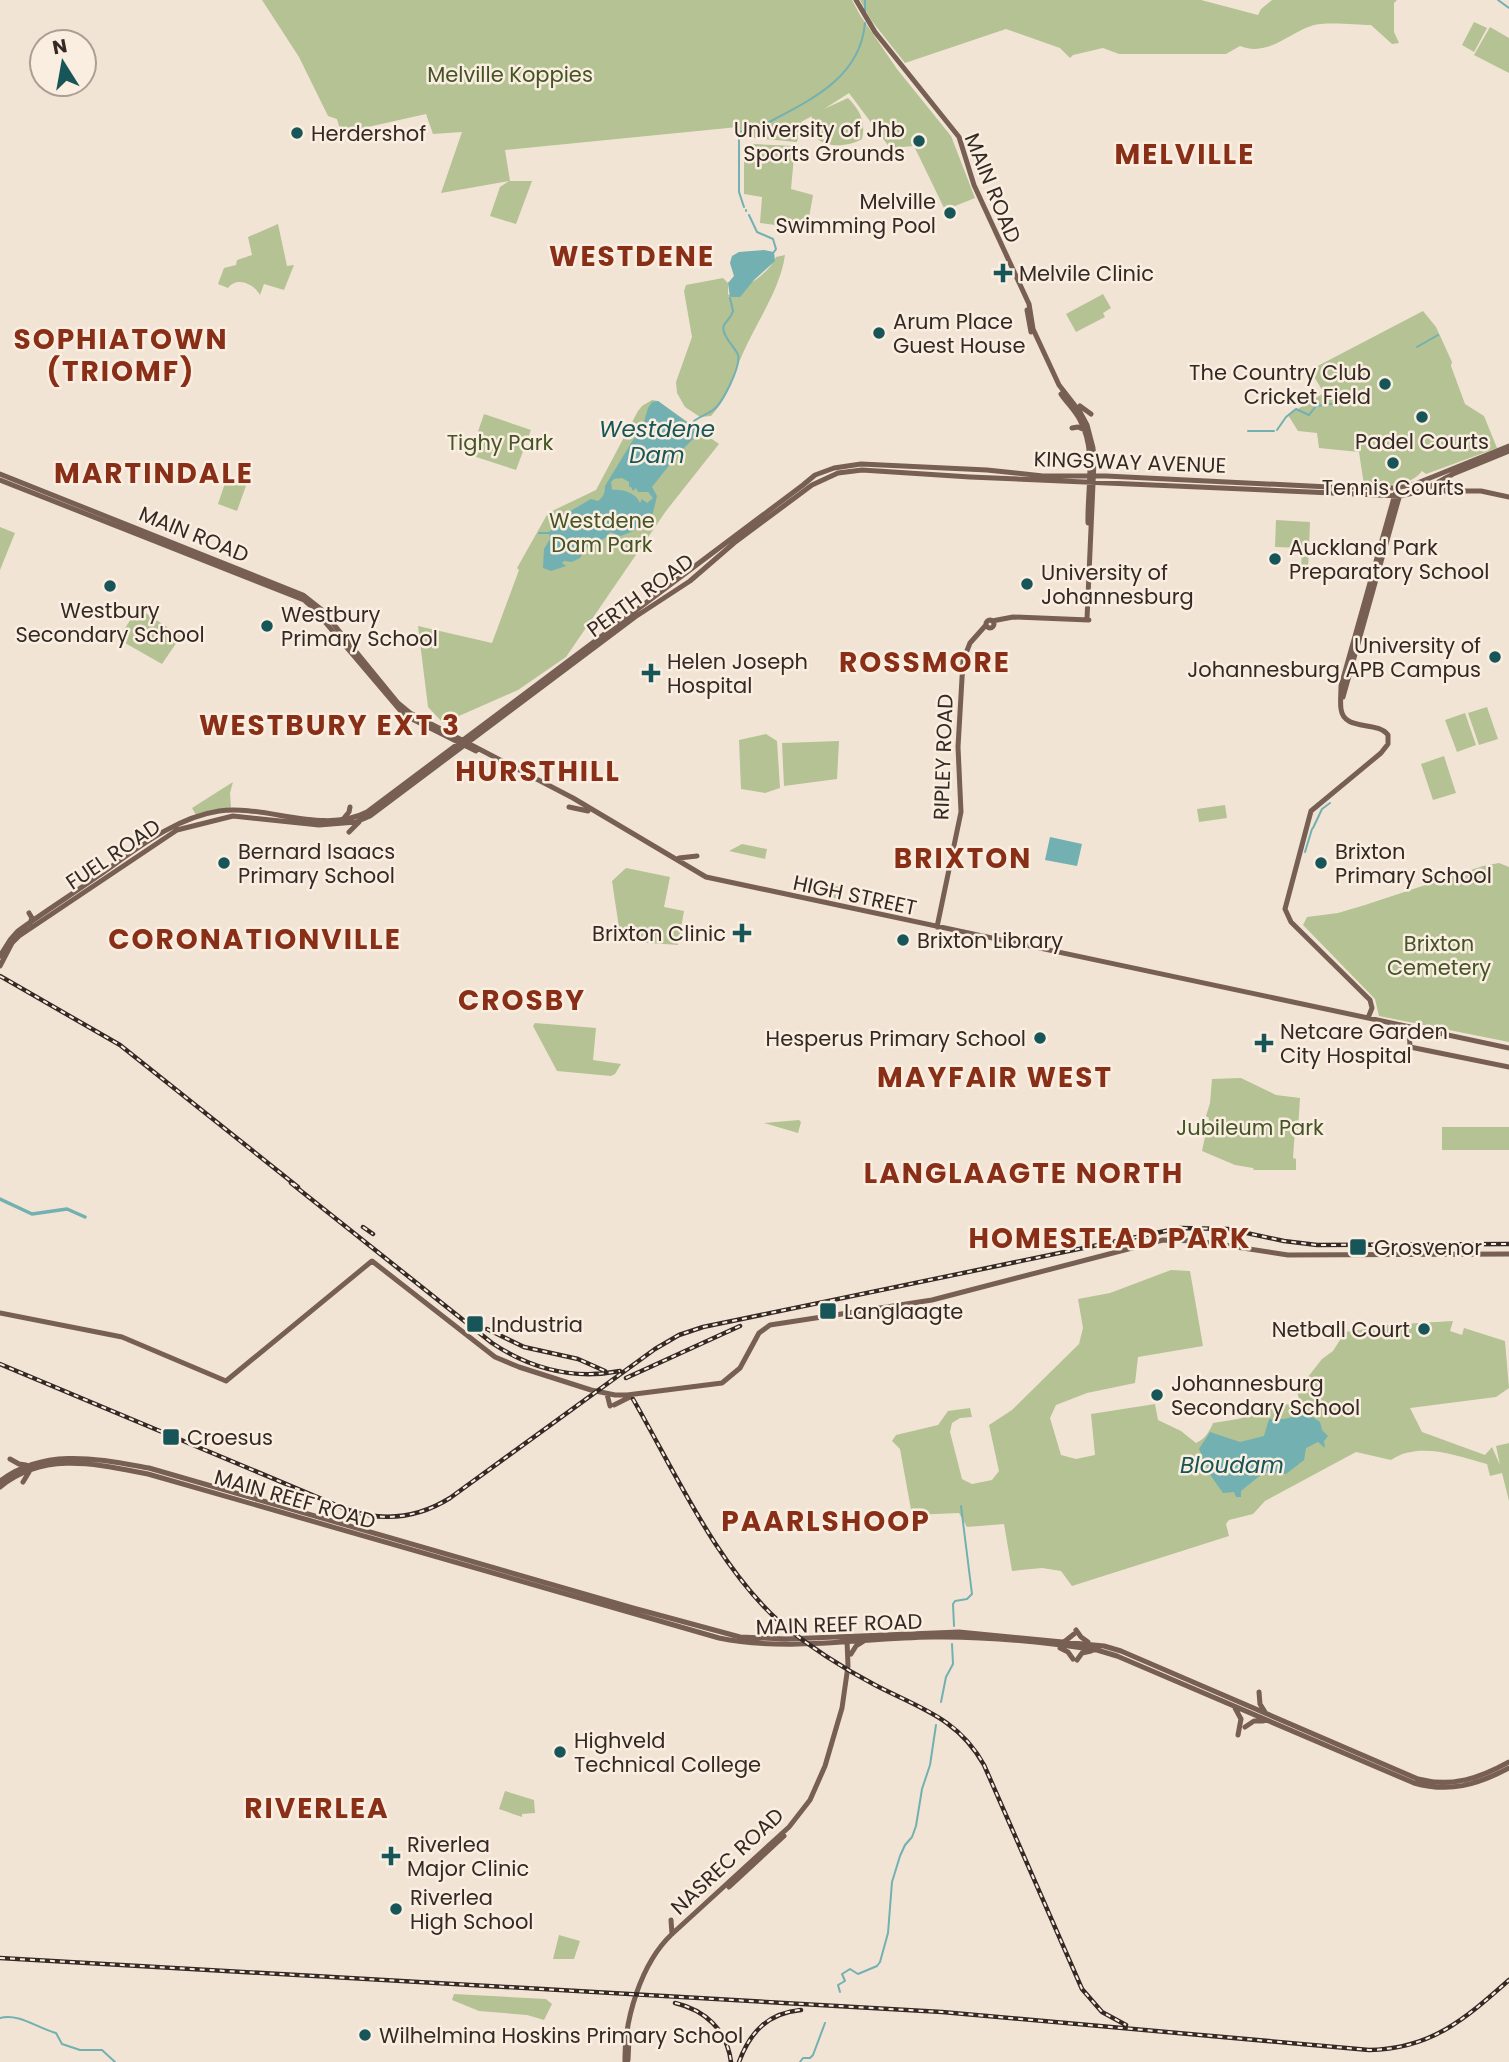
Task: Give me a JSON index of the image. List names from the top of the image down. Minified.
{"streets":{"main road":["MAIN ROAD","KINGSWAY AVENUE","PERTH ROAD","RIPLEY ROAD","FUEL ROAD","HIGH STREET","MAIN REEF ROAD","NASREC ROAD"]},"crossings":[["KINGSWAY AVENUE","PERTH ROAD"],["RIPLEY ROAD","HIGH STREET"],["MAIN REEF ROAD","NASREC ROAD"]],"districts":["MELVILLE","WESTDENE","SOPHIATOWN (TRIOMF)","MARTINDALE","ROSSMORE","WESTBURY EXT 3","HURSTHILL","BRIXTON","CORONATIONVILLE","CROSBY","MAYFAIR WEST","LANGLAAGTE NORTH","HOMESTEAD PARK","PAARLSHOOP","RIVERLEA"],"water":["Westdene Dam","Bloudam"],"parks":["Melville Koppies","Tighy Park","Westdene Dam Park","Brixton Cemetery","Jubileum Park"],"places":{"other":["Herdershof","University of Jhb Sports Grounds","Melville Swimming Pool","Arum Place Guest House","The Country Club Cricket Field","Padel Courts","Tennis Courts","Auckland Park Preparatory School","University of Johannesburg","Westbury Secondary School","Westbury Primary School","University of Johannesburg APB Campus","Bernard Isaacs Primary School","Brixton Primary School","Brixton Library","Hesperus Primary School","Netball Court","Johannesburg Secondary School","Highveld Technical College","Riverlea High School","Wilhelmina Hoskins Primary School"],"health":["Melvile Clinic","Helen Joseph Hospital","Brixton Clinic","Netcare Garden City Hospital","Riverlea Major Clinic"],"transit":["Grosvenor","Langlaagte","Industria","Croesus"]},"north":"top"}
